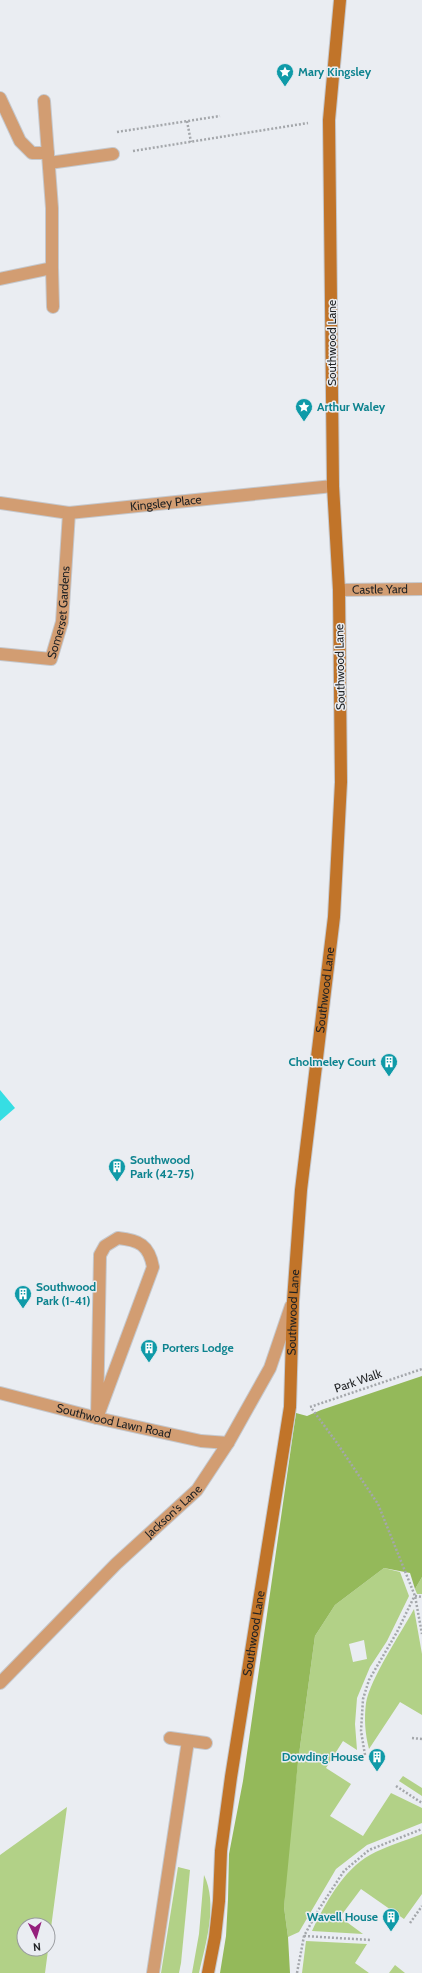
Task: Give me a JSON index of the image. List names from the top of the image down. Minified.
{"streets":{"main road":["Southwood Lane"],"street":["Kingsley Place","Castle Yard","Somerset Gardens","Southwood Lawn Road","Jackson's Lane"],"path":["Park Walk"]},"crossings":[["Southwood Lane","Kingsley Place"],["Southwood Lane","Castle Yard"],["Southwood Lane","Jackson's Lane"],["Kingsley Place","Somerset Gardens"],["Southwood Lawn Road","Jackson's Lane"]],"places":{"place":["Mary Kingsley","Arthur Waley"],"building":["Cholmeley Court","Southwood Park (42-75)","Southwood Park (1-41)","Porters Lodge","Dowding House","Wavell House"]},"north":"bottom"}
